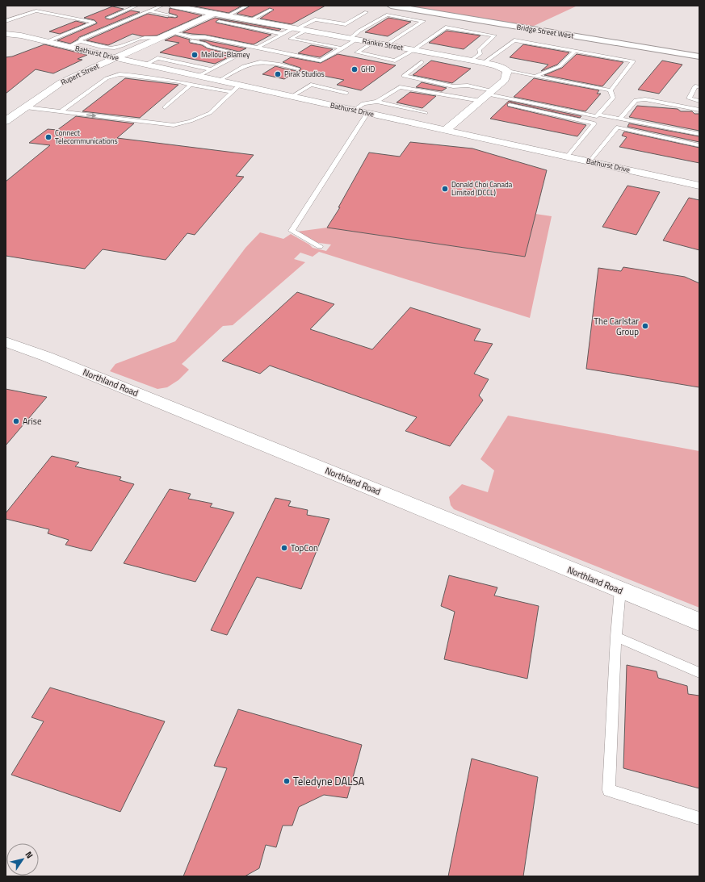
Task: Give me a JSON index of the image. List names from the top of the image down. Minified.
{"streets":{"street":["Bridge Street West","Rankin Street","Bathurst Drive","Rupert Street","Northland Road"]},"crossings":[["Rankin Street","Rupert Street"],["Bathurst Drive","Rupert Street"]],"places":["Melloul-Blamey","GHD","Pirak Studios","Connect Telecommunications","Donald Choi Canada Limited (DCCL)","The Carlstar Group","Arise","TopCon","Teledyne DALSA"],"north":"top right"}
